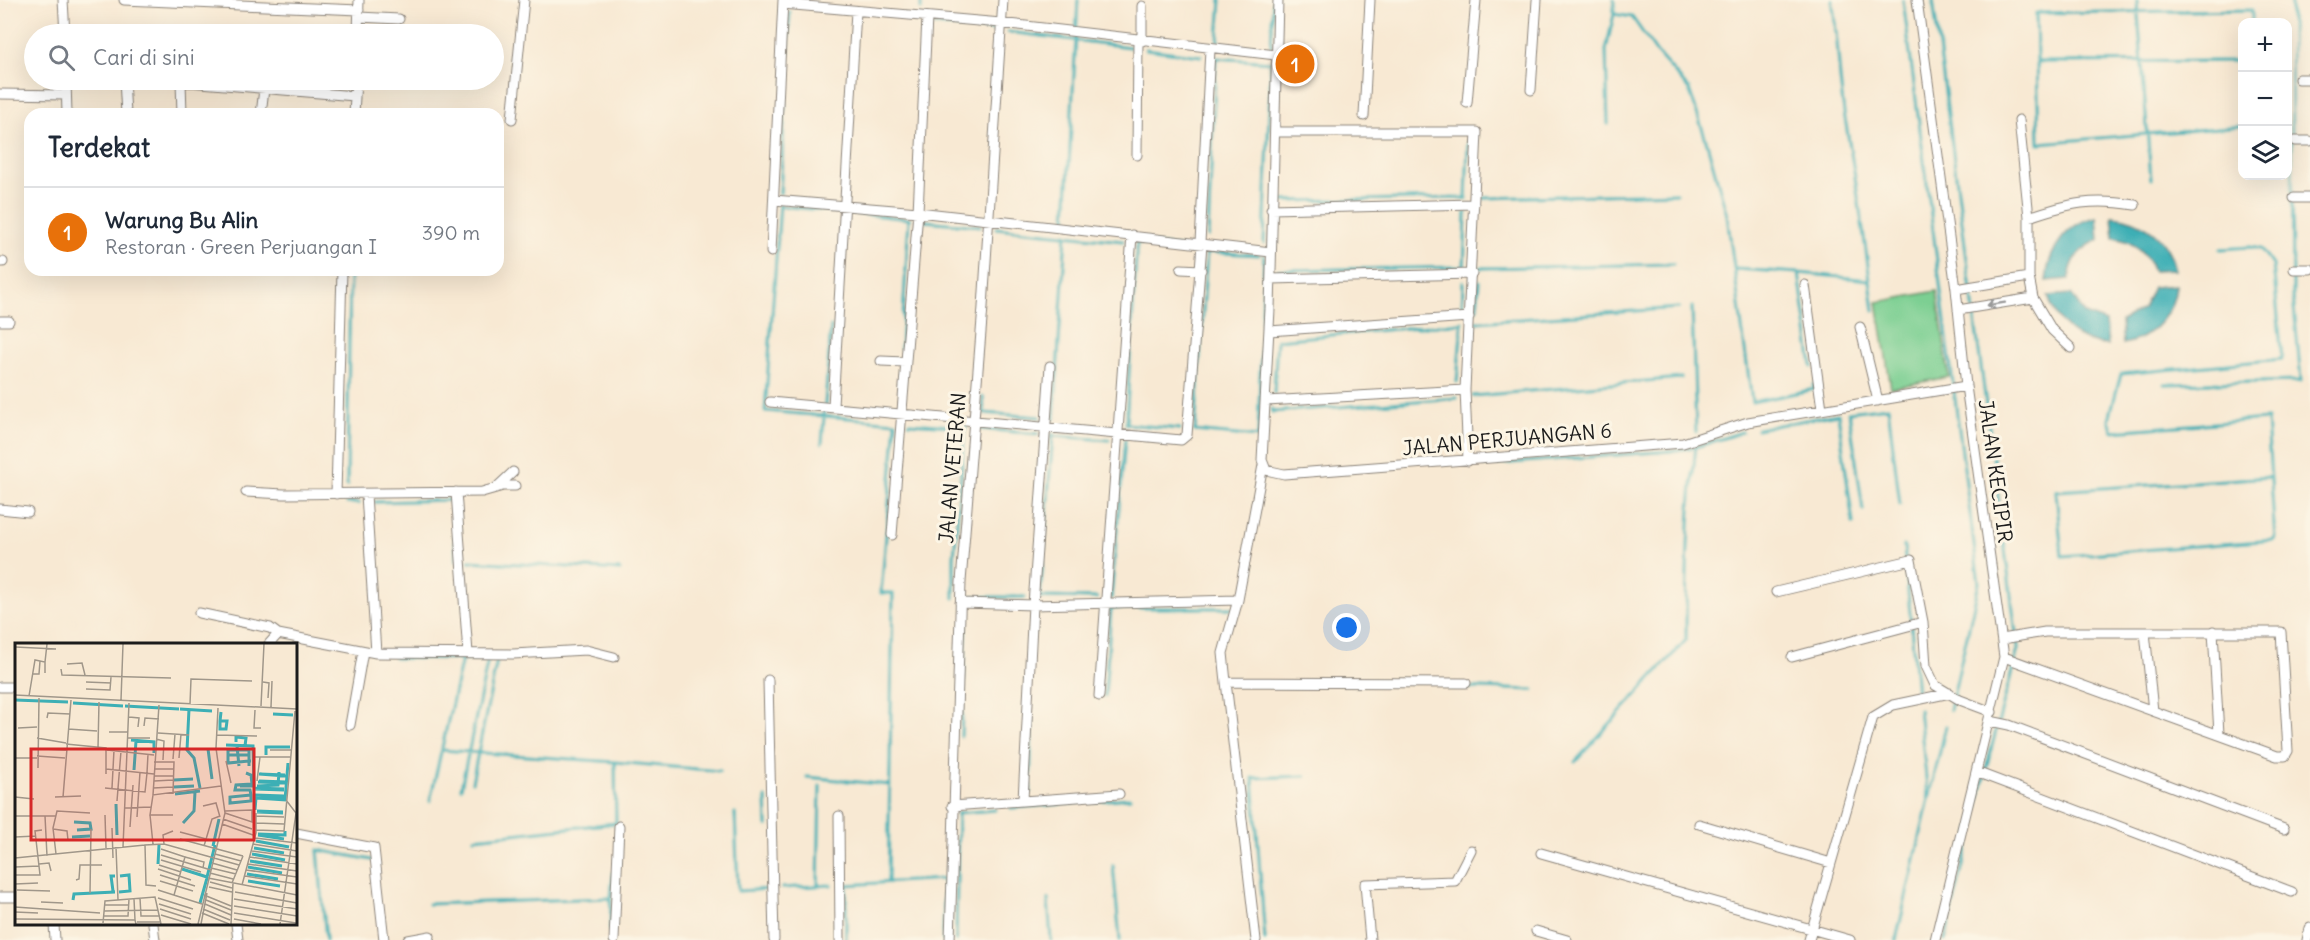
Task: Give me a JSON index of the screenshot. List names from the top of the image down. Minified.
{"streets":{"street":["JALAN PERJUANGAN 6","JALAN VETERAN","JALAN KECIPIR"]},"crossings":[["JALAN PERJUANGAN 6","JALAN KECIPIR"]],"page":{"map_buttons":["+","−"],"search":"Cari di sini","pins":"1","heading":"Terdekat","list":[{"mark":"1","name":"Warung Bu Alin","note":"Restoran · Green Perjuangan I","value":"390 m"}]}}
